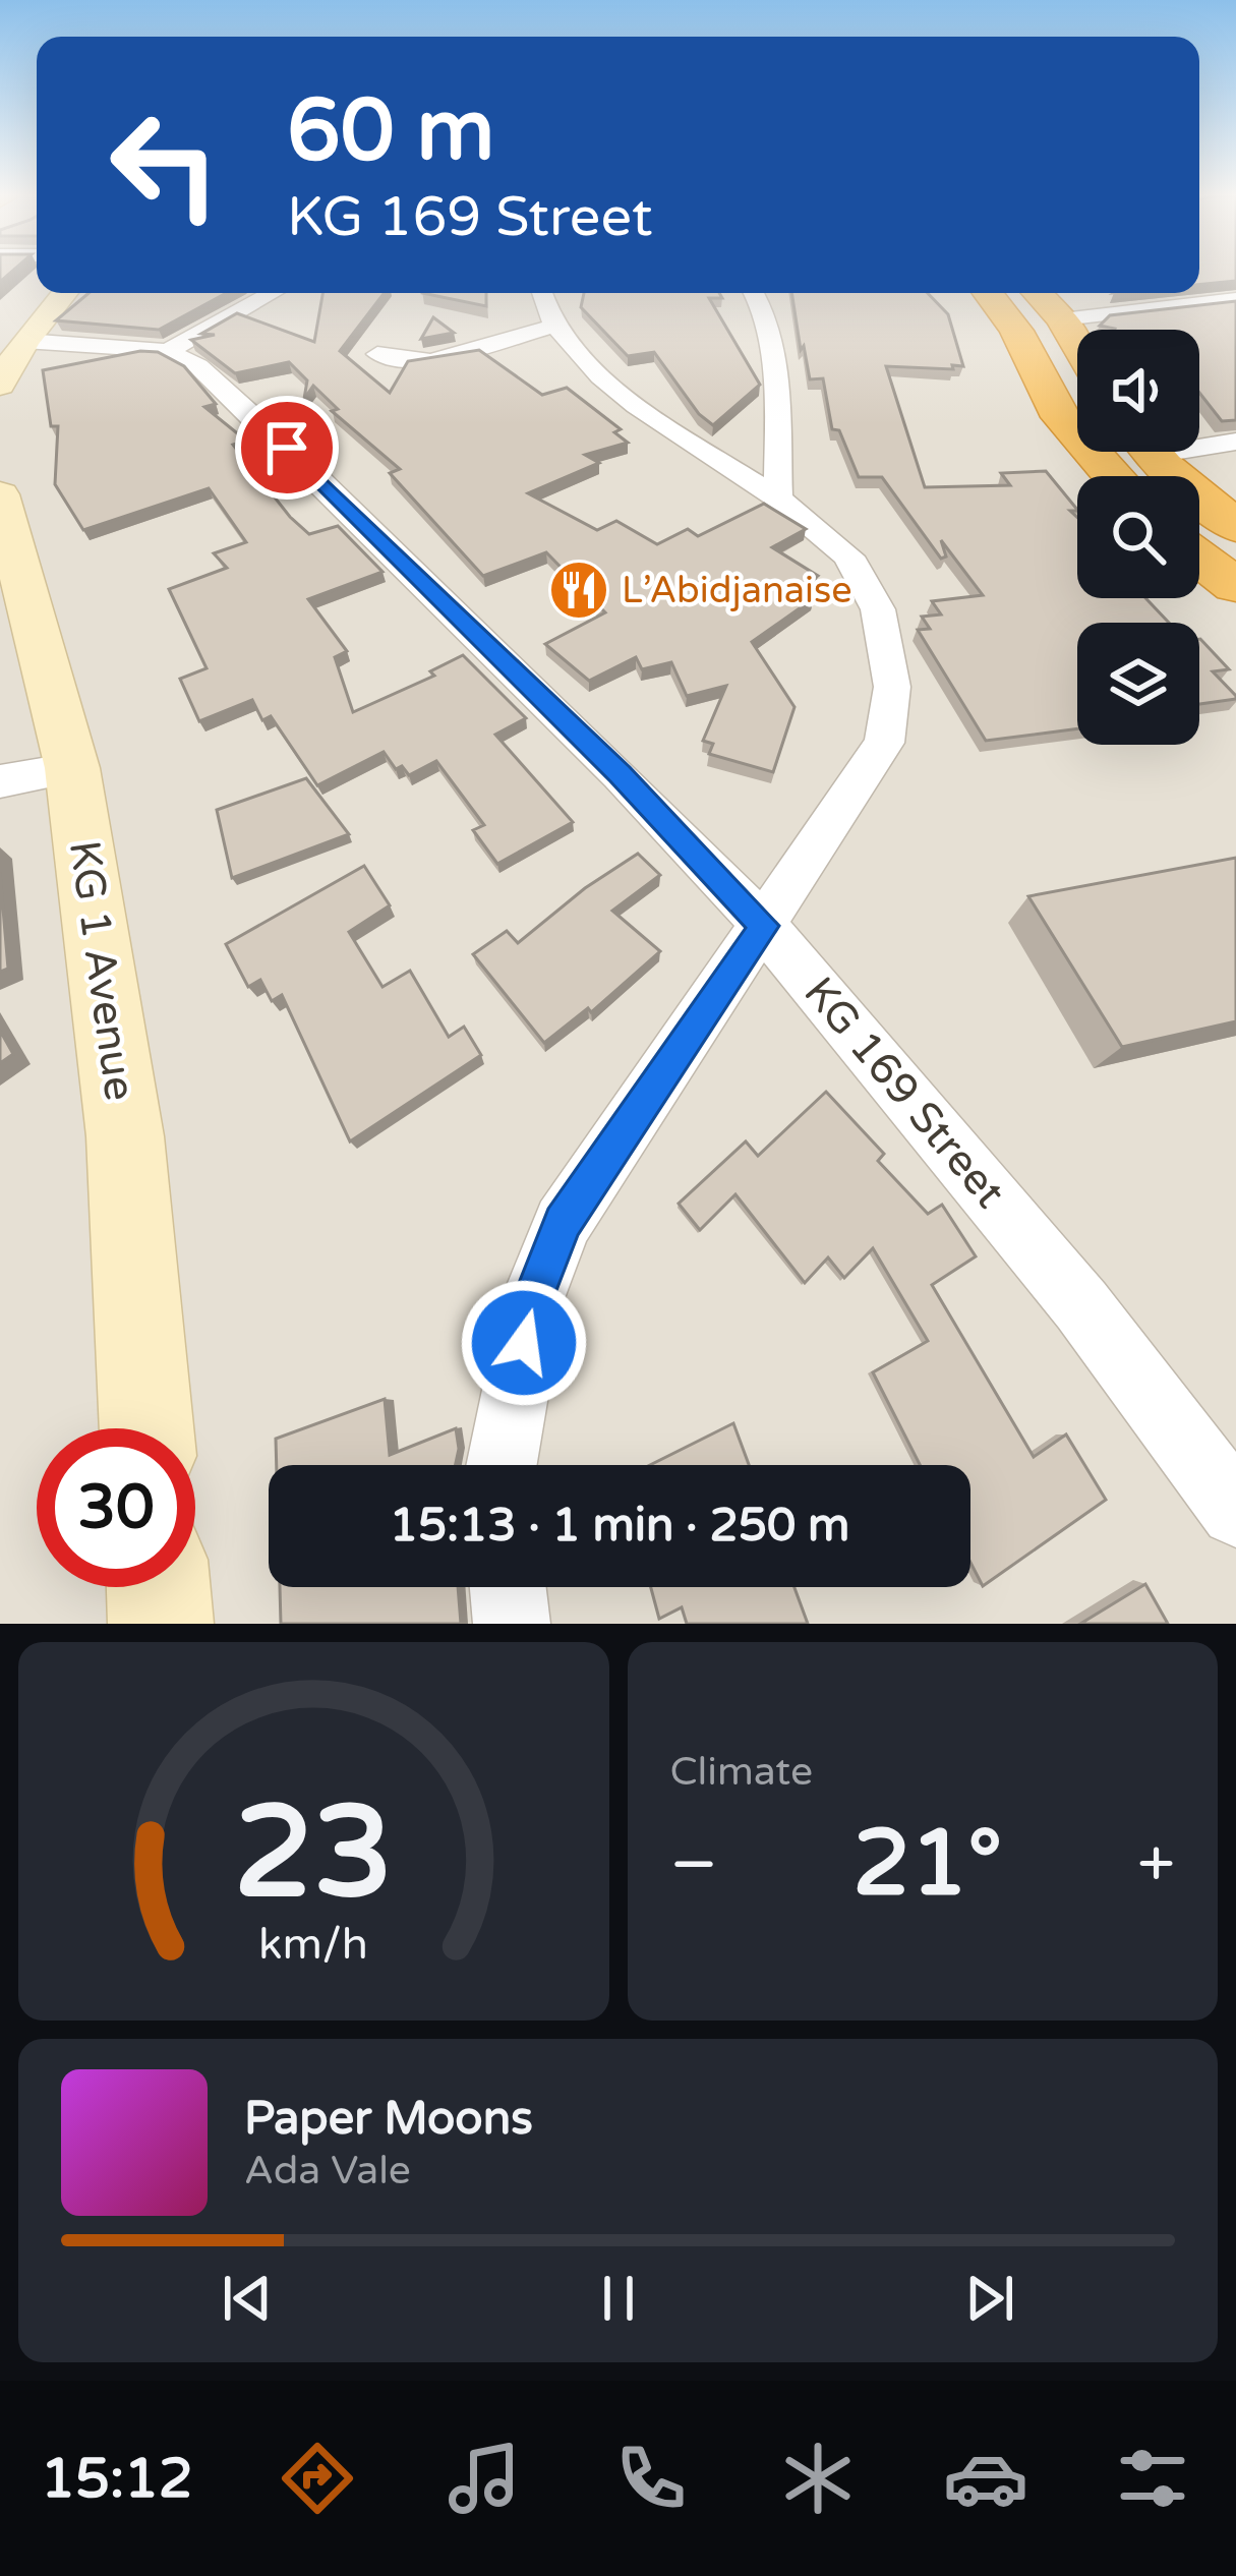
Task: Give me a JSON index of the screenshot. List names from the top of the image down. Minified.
{"streets":{"street":["KG 1 Avenue","KG 169 Street"]},"places":{"restaurant":["L’Abidjanaise"]},"page":{"turn":["60 m","KG 169 Street"],"limit":"30","trip":"15:13 · 1 min · 250 m","tile":"Climate","heat":["−","21°","+"],"song":["Paper Moons","Ada Vale"],"tabs":"15:12","gauge":["23","km/h"]}}
